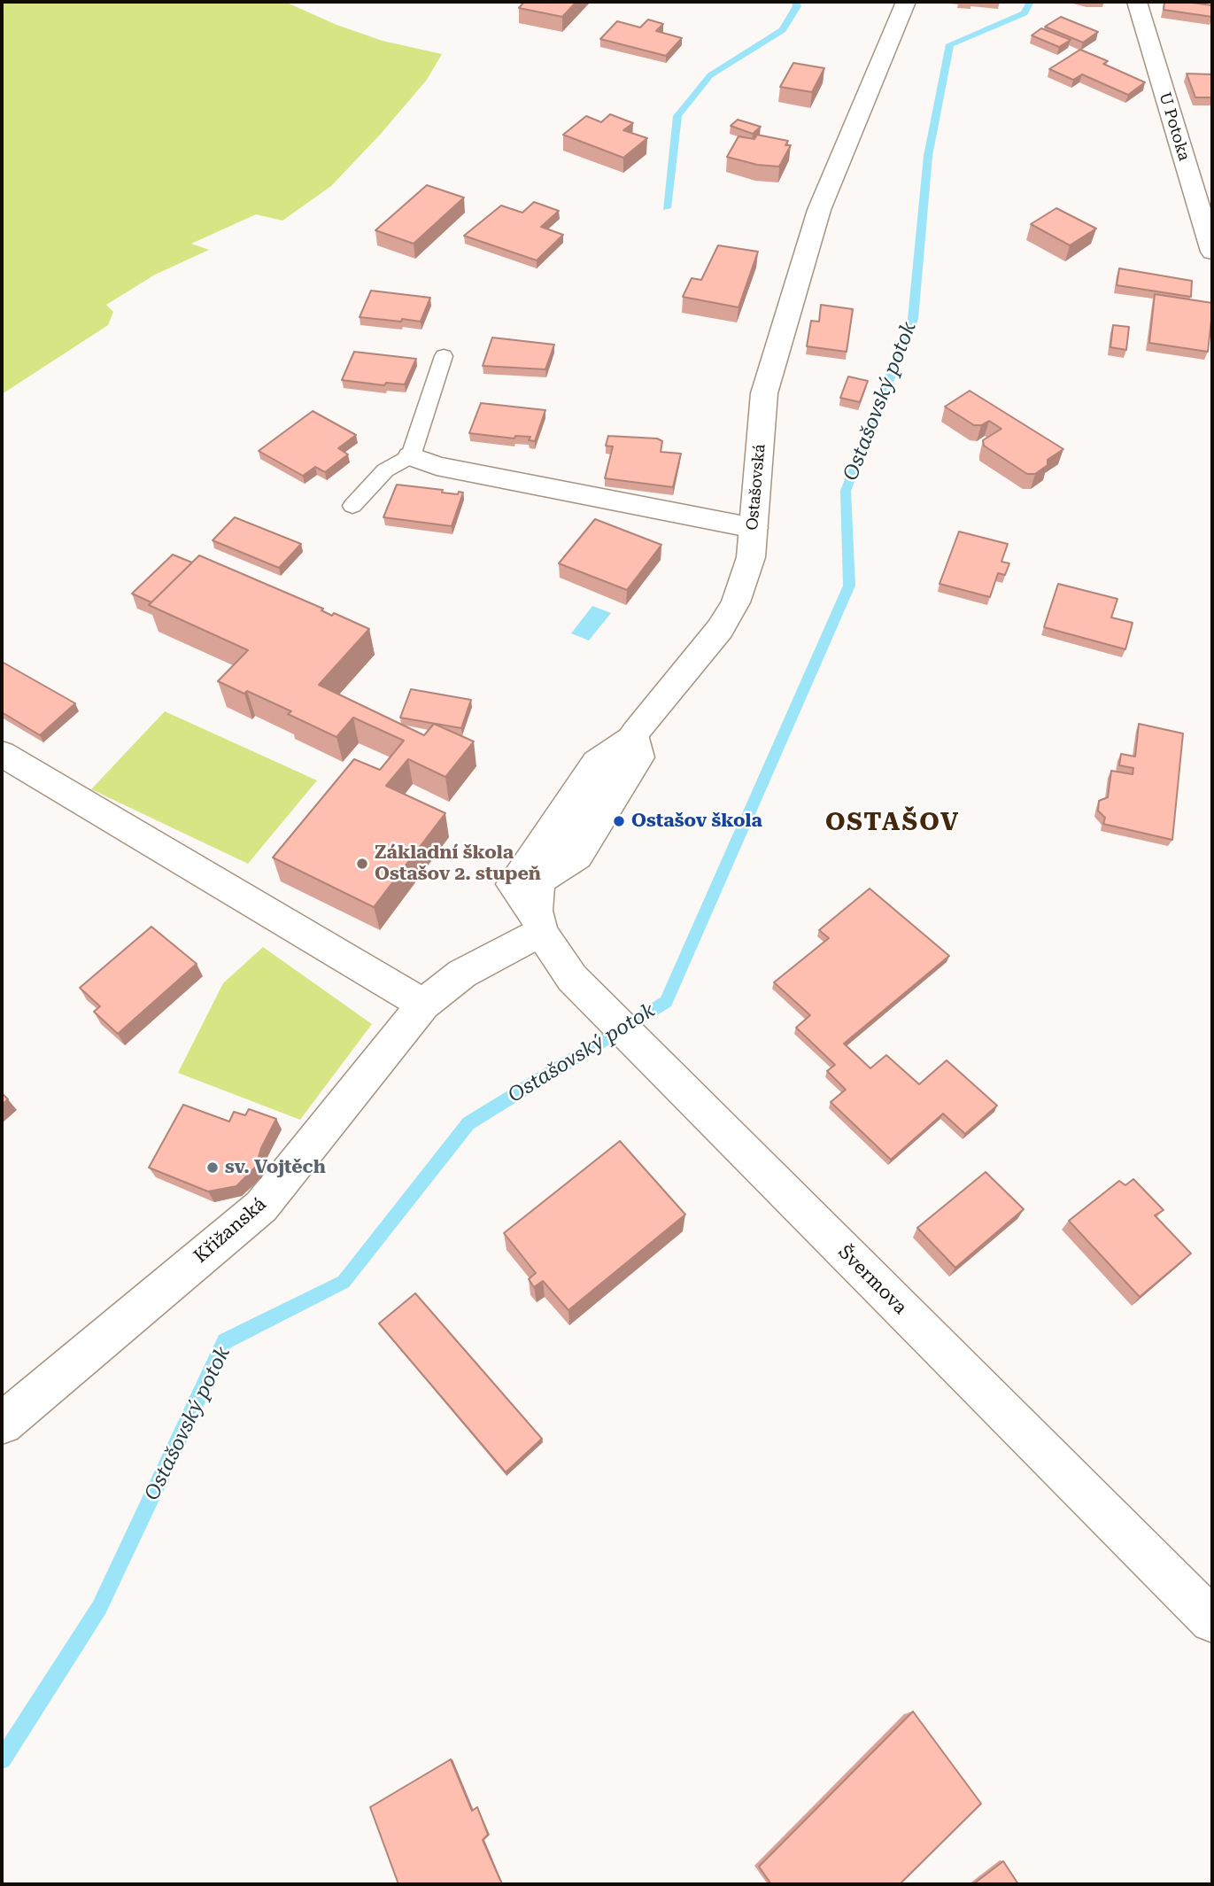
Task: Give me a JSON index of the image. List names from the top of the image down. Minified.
{"streets":{"street":["U Potoka","Ostašovská","Křižanská","Švermova"]},"crossings":[["Ostašovská","Křižanská"],["Ostašovská","Švermova"],["Křižanská","Švermova"]],"districts":["OSTAŠOV"],"water":["Ostašovský potok"],"places":["Ostašov škola","Základní škola Ostašov 2. stupeň","sv. Vojtěch"]}
